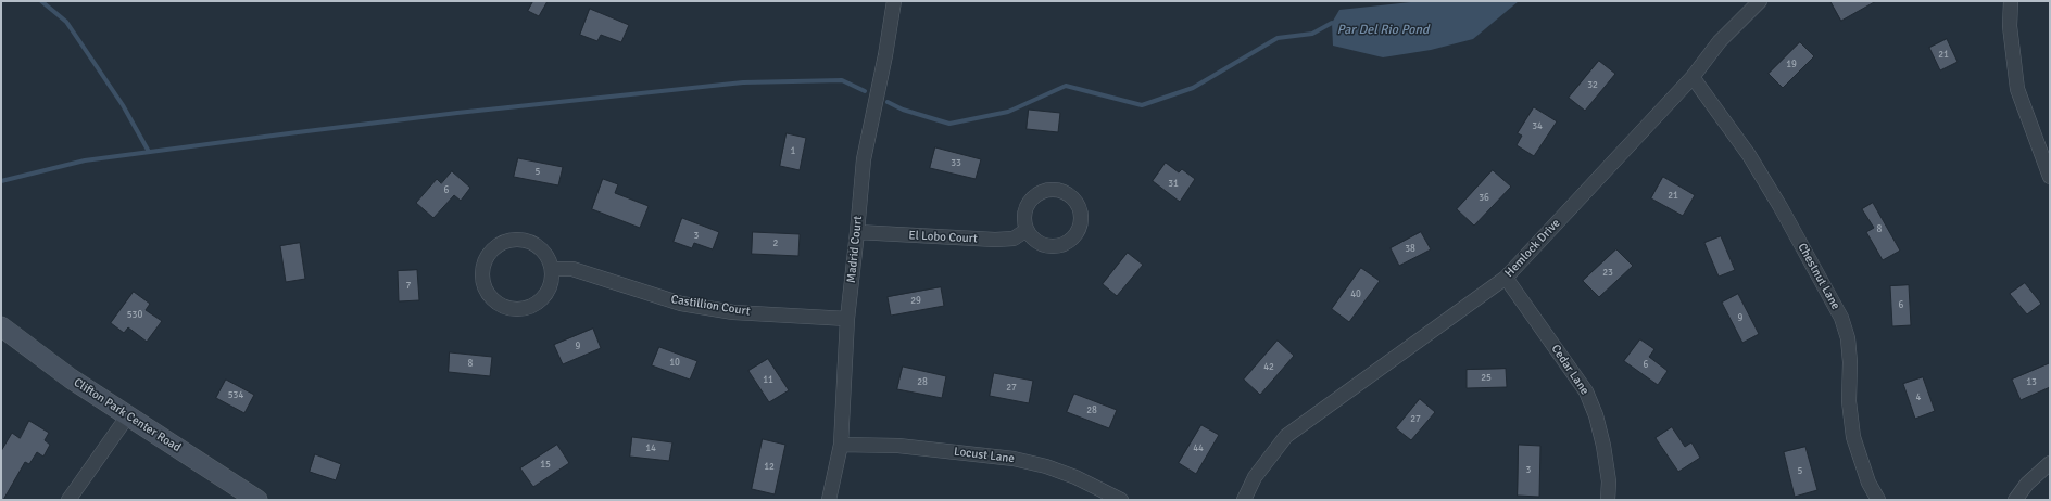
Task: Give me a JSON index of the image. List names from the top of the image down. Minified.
{"streets":{"street":["El Lobo Court","Hemlock Drive","Madrid Court","Chestnut Lane","Castillion Court","Cedar Lane","Clifton Park Center Road","Locust Lane"]},"crossings":[["El Lobo Court","Madrid Court"],["Hemlock Drive","Chestnut Lane"],["Hemlock Drive","Cedar Lane"],["Madrid Court","Castillion Court"],["Madrid Court","Locust Lane"]],"water":["Par Del Rio Pond"],"house_numbers":["21","19","32","34","1","33","5","31","6","21","36","8","3","2","38","23","7","40","29","6","530","9","9","10","8","6","42","25","11","28","13","27","534","4","28","27","14","44","15","12","3","5"]}
